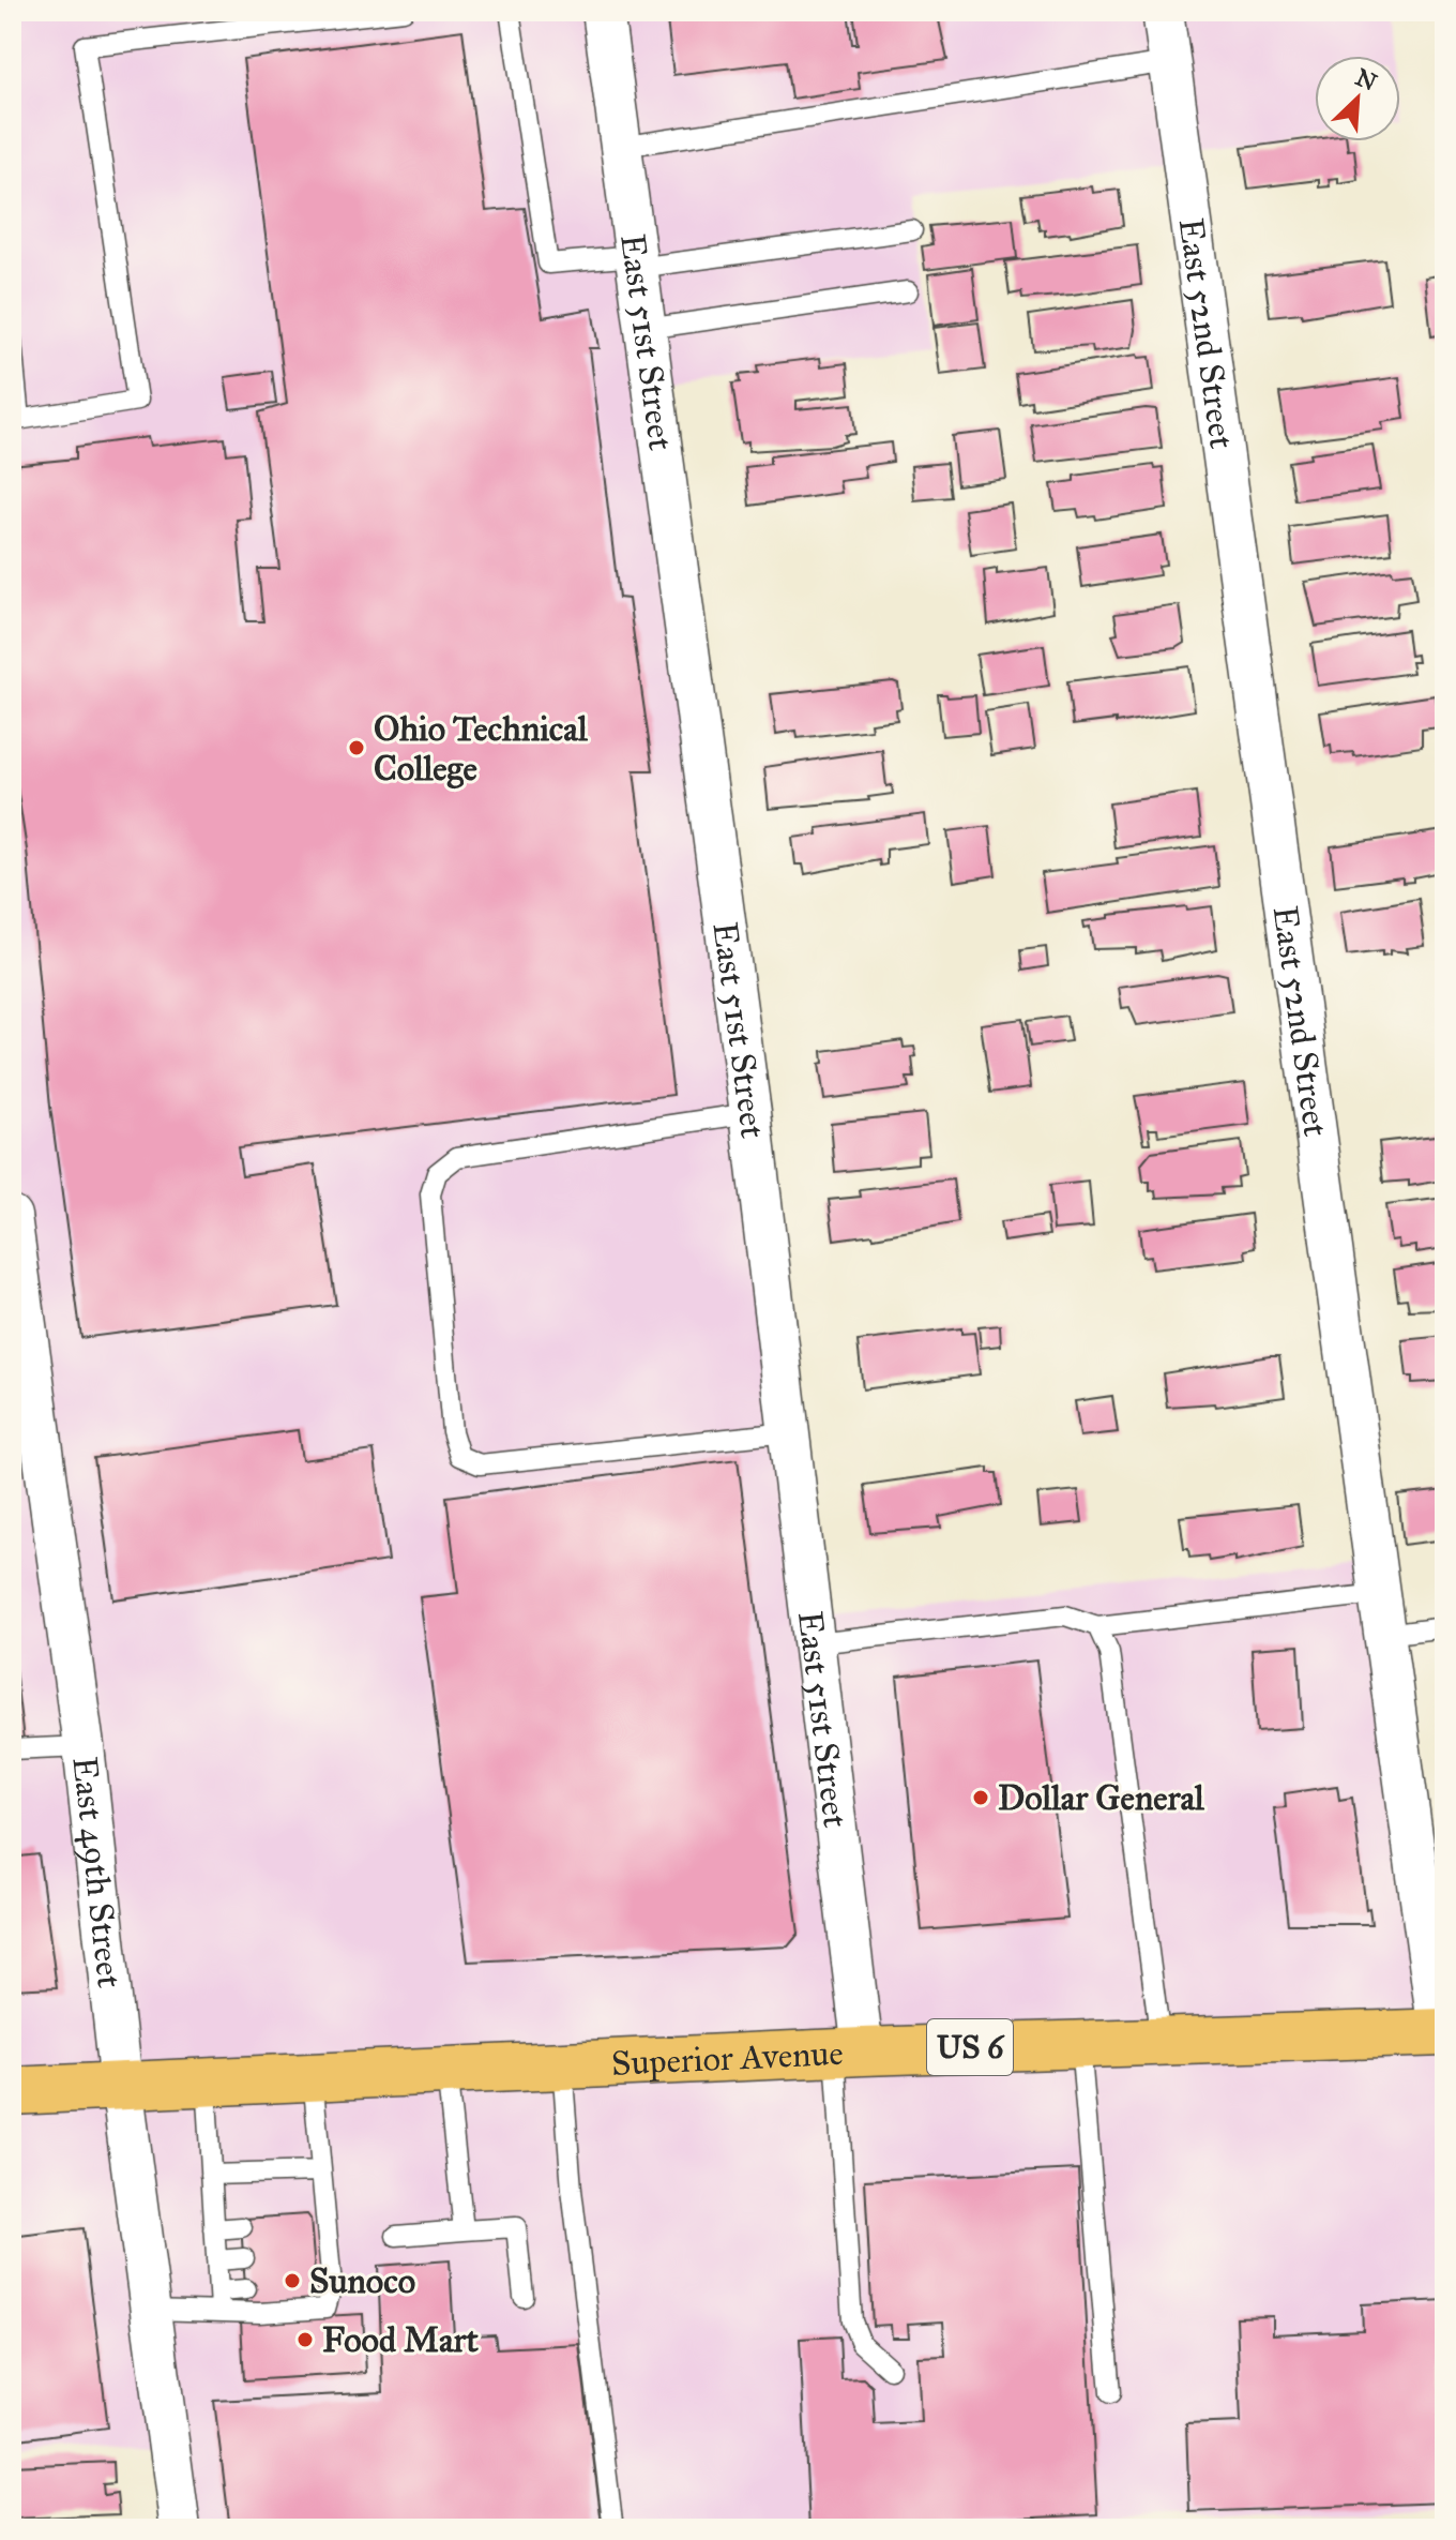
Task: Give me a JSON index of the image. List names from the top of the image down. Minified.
{"streets":{"main road":["US 6","Superior Avenue"],"street":["East 52nd Street","East 51st Street","East 49th Street"]},"crossings":[["East 52nd Street","Superior Avenue"],["East 51st Street","Superior Avenue"],["East 49th Street","Superior Avenue"]],"places":["Ohio Technical College","Dollar General","Sunoco","Food Mart"],"north":"top right"}
